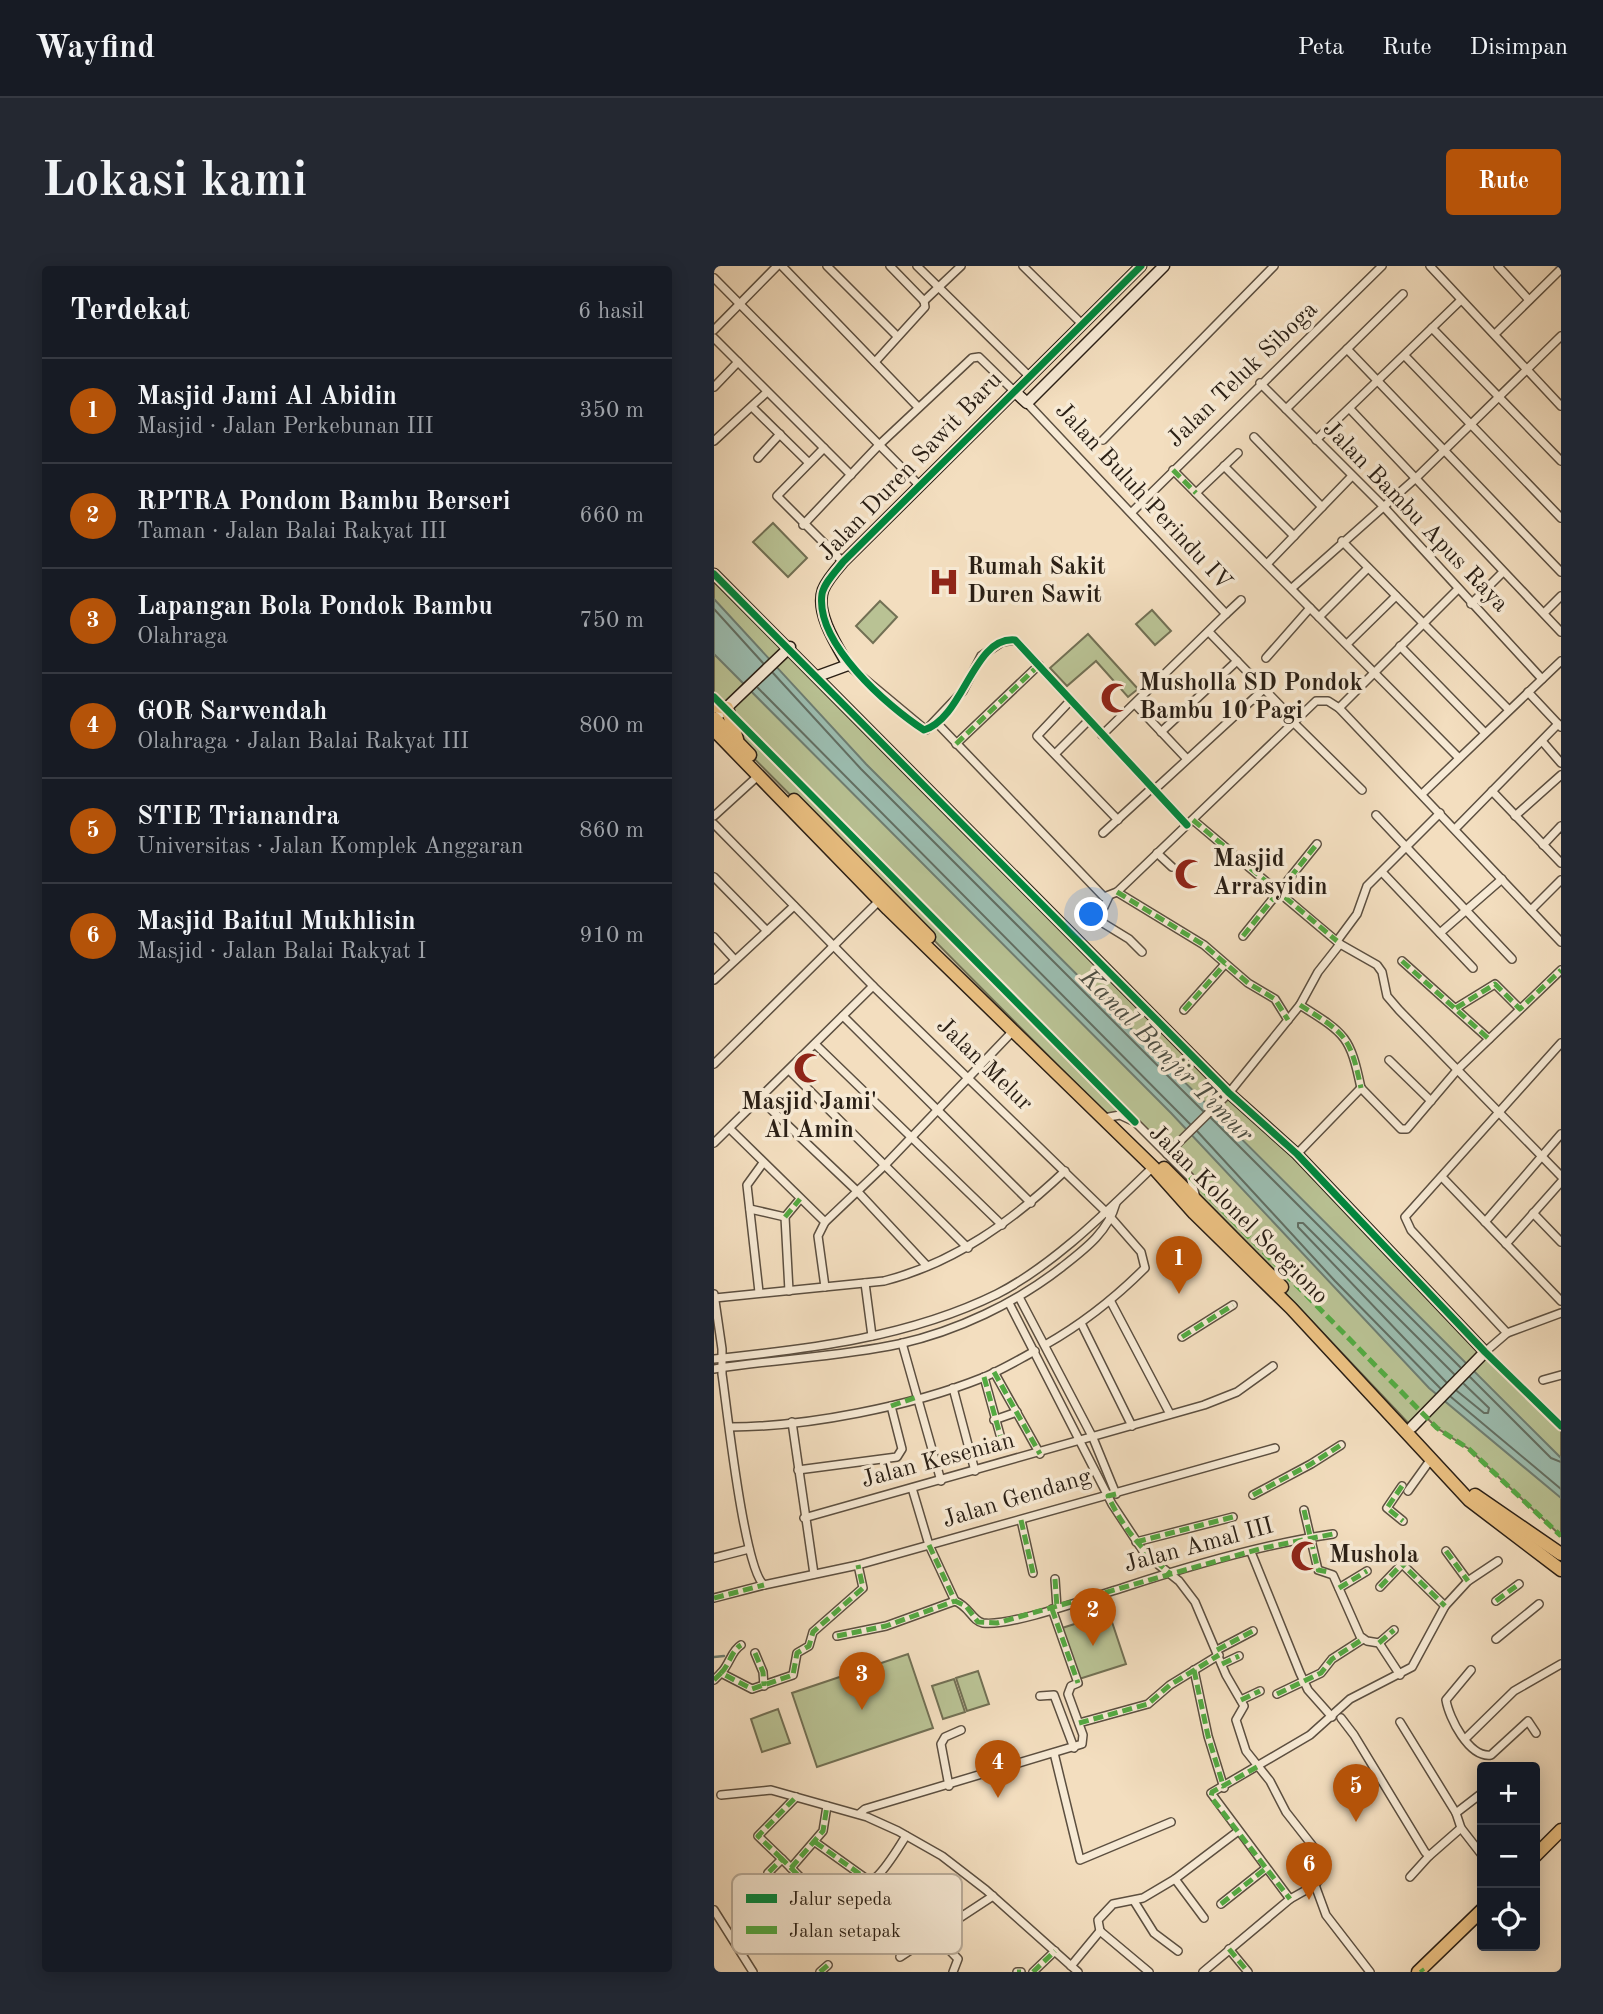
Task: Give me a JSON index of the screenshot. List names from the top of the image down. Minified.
{"streets":{"main road":["Jalan Kolonel Soegiono"],"street":["Jalan Teluk Siboga","Jalan Duren Sawit Baru","Jalan Buluh Perindu IV","Jalan Bambu Apus Raya","Jalan Melur","Jalan Kesenian","Jalan Gendang","Jalan Amal III"]},"crossings":[["Jalan Teluk Siboga","Jalan Buluh Perindu IV"],["Jalan Teluk Siboga","Jalan Bambu Apus Raya"],["Jalan Kesenian","Jalan Gendang"],["Jalan Kesenian","Jalan Amal III"],["Jalan Gendang","Jalan Amal III"]],"water":["Kanal Banjir Timur"],"places":{"hospital":["Rumah Sakit Duren Sawit"],"mosque":["Musholla SD Pondok Bambu 10 Pagi","Masjid Arrasyidin","Masjid Jami' Al Amin","Mushola"]},"legend":["Jalur sepeda","Jalan setapak"],"page":{"header":"Wayfind","nav":["Peta","Rute","Disimpan"],"buttons":"Rute","title":"Lokasi kami","heading":["Terdekat","6 hasil"],"list":[{"mark":"1","name":"Masjid Jami Al Abidin","note":"Masjid · Jalan Perkebunan III","value":"350 m"},{"mark":"2","name":"RPTRA Pondom Bambu Berseri","note":"Taman · Jalan Balai Rakyat III","value":"660 m"},{"mark":"3","name":"Lapangan Bola Pondok Bambu","note":"Olahraga","value":"750 m"},{"mark":"4","name":"GOR Sarwendah","note":"Olahraga · Jalan Balai Rakyat III","value":"800 m"},{"mark":"5","name":"STIE Trianandra","note":"Universitas · Jalan Komplek Anggaran","value":"860 m"},{"mark":"6","name":"Masjid Baitul Mukhlisin","note":"Masjid · Jalan Balai Rakyat I","value":"910 m"}],"pins":["1","2","3","4","5","6"],"map_buttons":["+","−"]}}
